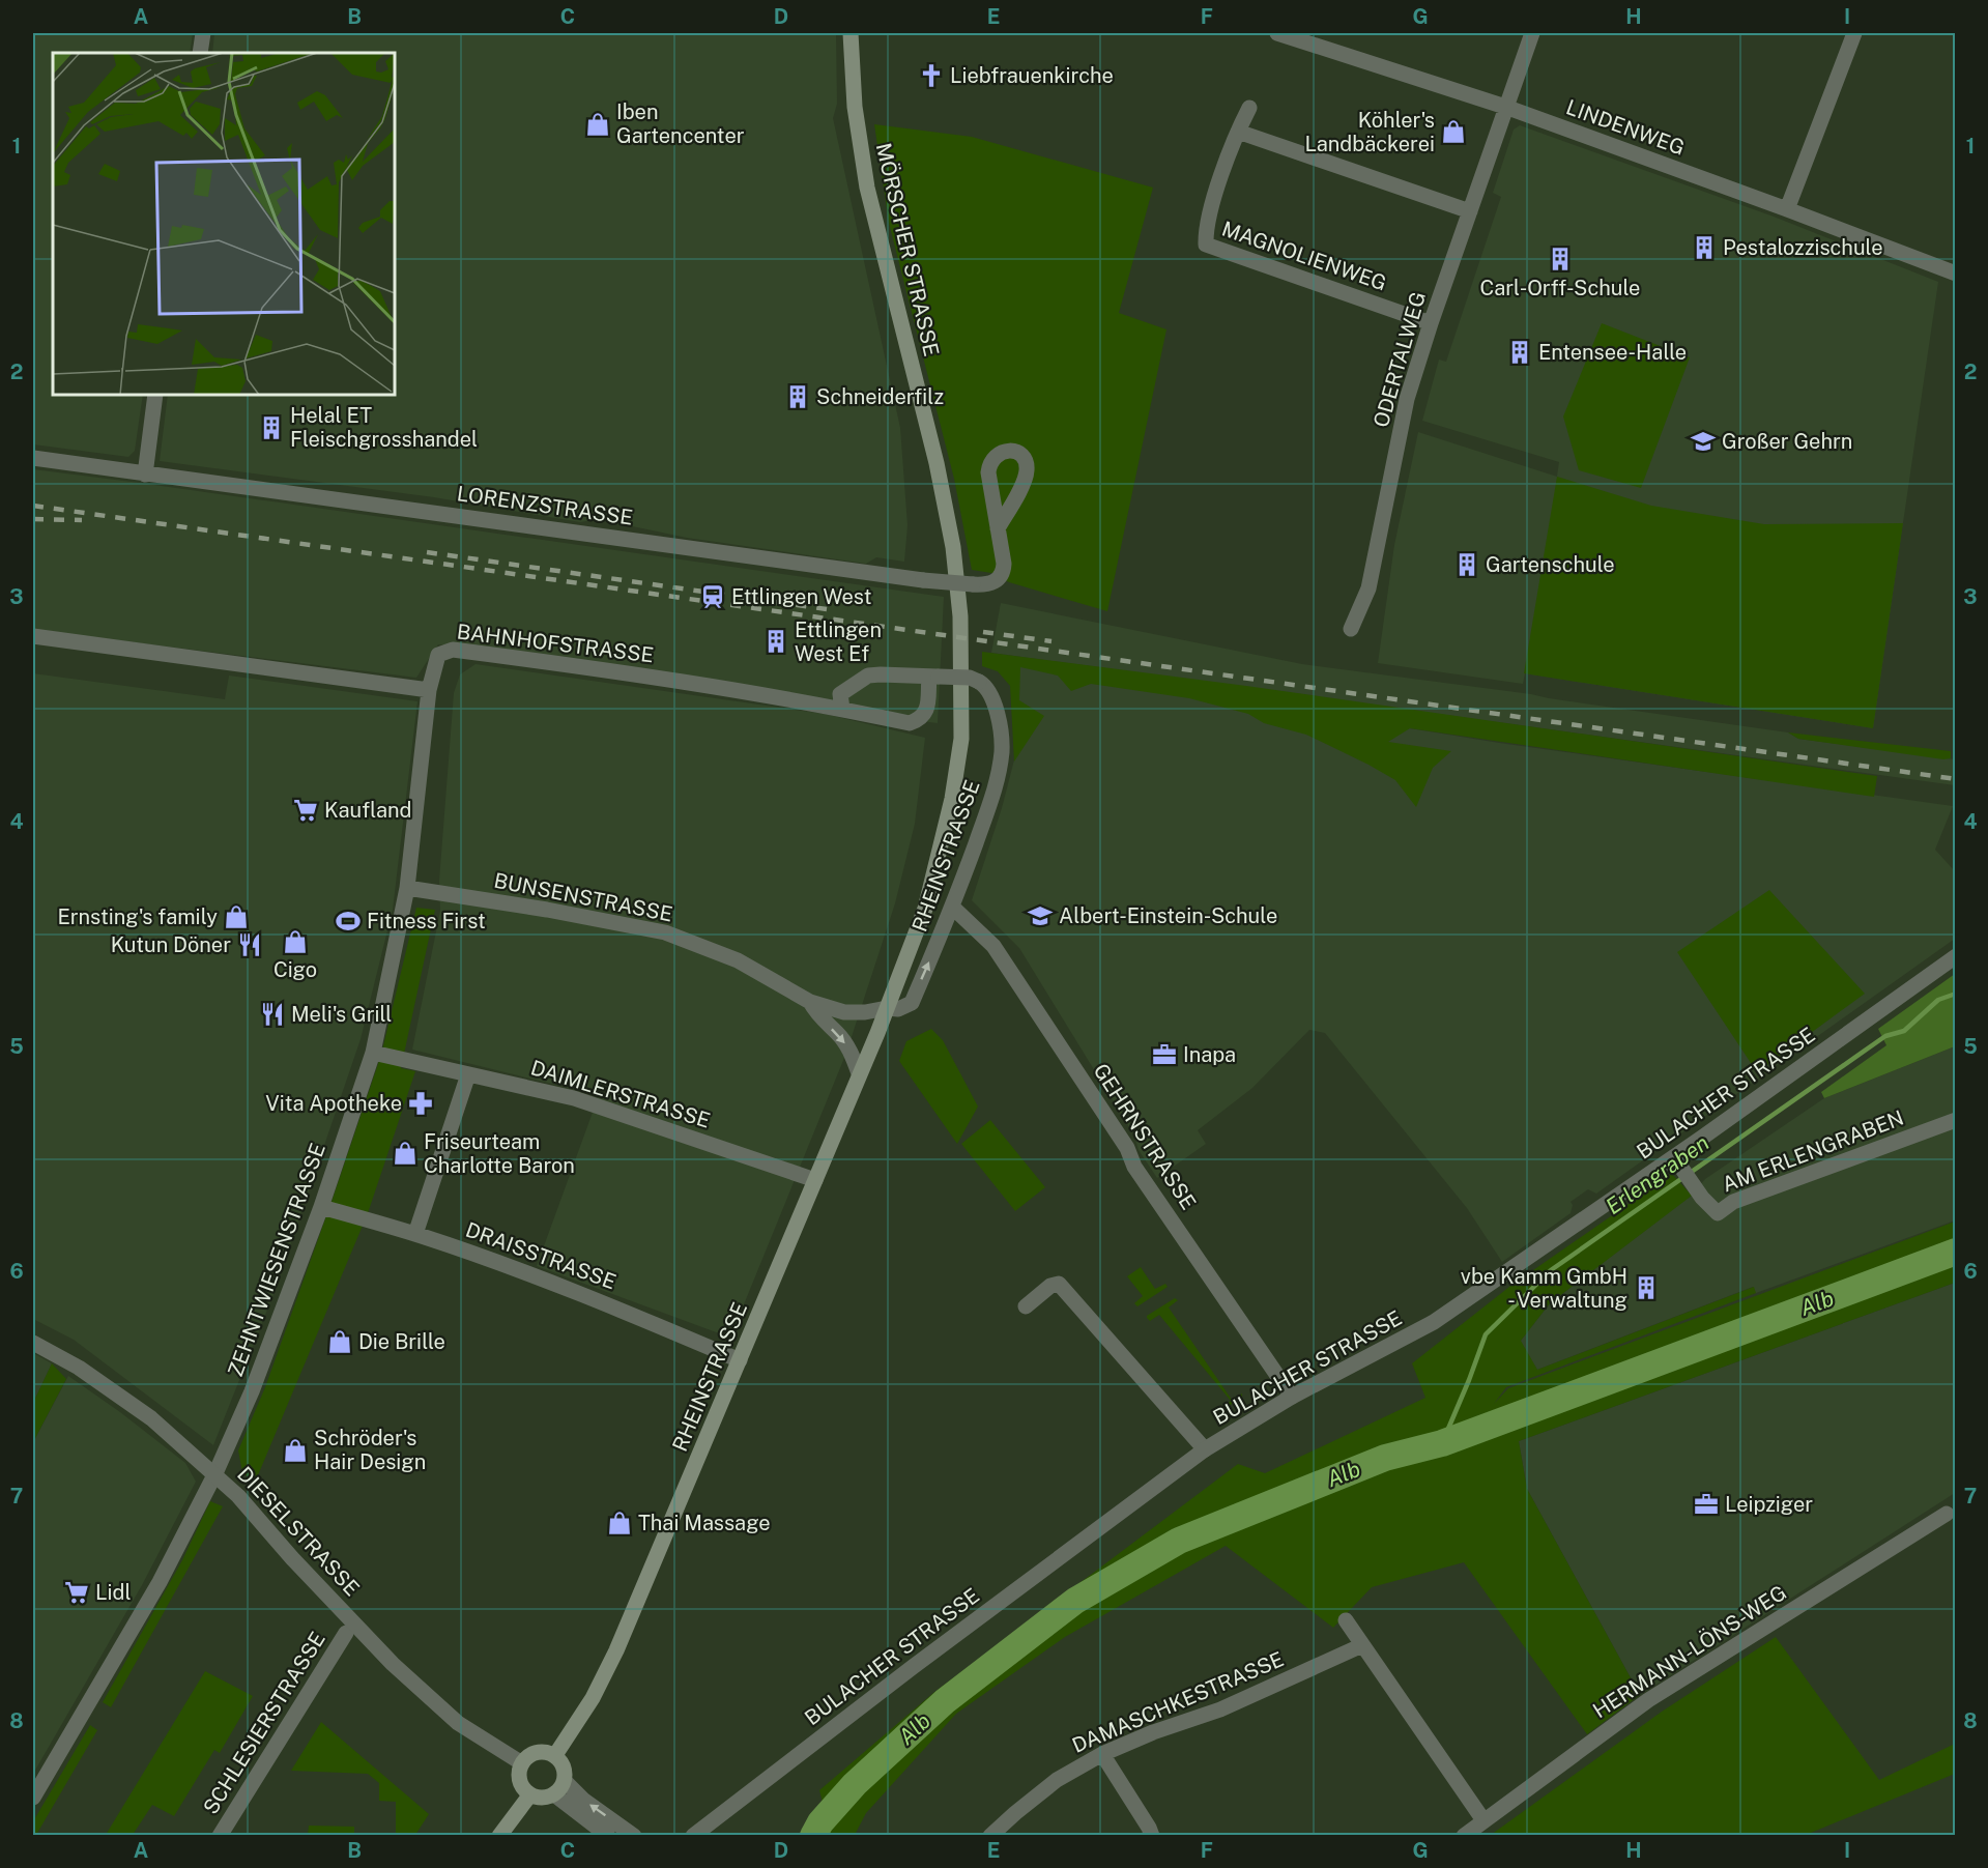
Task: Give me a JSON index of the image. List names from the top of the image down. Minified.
{"streets":{"main road":["MÖRSCHER STRASSE","RHEINSTRASSE"],"street":["LINDENWEG","MAGNOLIENWEG","ODERTALWEG","LORENZSTRASSE","BAHNHOFSTRASSE","BUNSENSTRASSE","BULACHER STRASSE","DAIMLERSTRASSE","GEHRNSTRASSE","AM ERLENGRABEN","DRAISSTRASSE","ZEHNTWIESENSTRASSE","DIESELSTRASSE","HERMANN-LÖNS-WEG","DAMASCHKESTRASSE","SCHLESIERSTRASSE"]},"crossings":[["LINDENWEG","ODERTALWEG"],["MÖRSCHER STRASSE","RHEINSTRASSE"],["MAGNOLIENWEG","ODERTALWEG"],["BAHNHOFSTRASSE","RHEINSTRASSE"],["BAHNHOFSTRASSE","ZEHNTWIESENSTRASSE"],["RHEINSTRASSE","BUNSENSTRASSE"],["RHEINSTRASSE","DAIMLERSTRASSE"],["RHEINSTRASSE","GEHRNSTRASSE"],["RHEINSTRASSE","DRAISSTRASSE"],["RHEINSTRASSE","DIESELSTRASSE"],["BUNSENSTRASSE","ZEHNTWIESENSTRASSE"],["BULACHER STRASSE","GEHRNSTRASSE"],["BULACHER STRASSE","AM ERLENGRABEN"],["DAIMLERSTRASSE","ZEHNTWIESENSTRASSE"],["DRAISSTRASSE","ZEHNTWIESENSTRASSE"],["ZEHNTWIESENSTRASSE","DIESELSTRASSE"]],"water":["Erlengraben","Alb"],"places":{"church":["Liebfrauenkirche"],"shop":["Iben Gartencenter","Köhler's Landbäckerei","Ernsting's family","Cigo","Friseurteam Charlotte Baron","Die Brille","Schröder's Hair Design","Thai Massage"],"building":["Pestalozzischule","Carl-Orff-Schule","Entensee-Halle","Schneiderfilz","Helal ET Fleischgrosshandel","Gartenschule","Ettlingen West Ef","vbe Kamm GmbH - Verwaltung"],"school or university":["Großer Gehrn","Albert-Einstein-Schule"],"station":["Ettlingen West"],"supermarket":["Kaufland","Lidl"],"sports":["Fitness First"],"restaurant":["Kutun Döner","Meli's Grill"],"office":["Inapa","Leipziger"],"pharmacy":["Vita Apotheke"]},"grid":{"columns":["A","B","C","D","E","F","G","H","I"],"rows":["1","2","3","4","5","6","7","8"]}}
